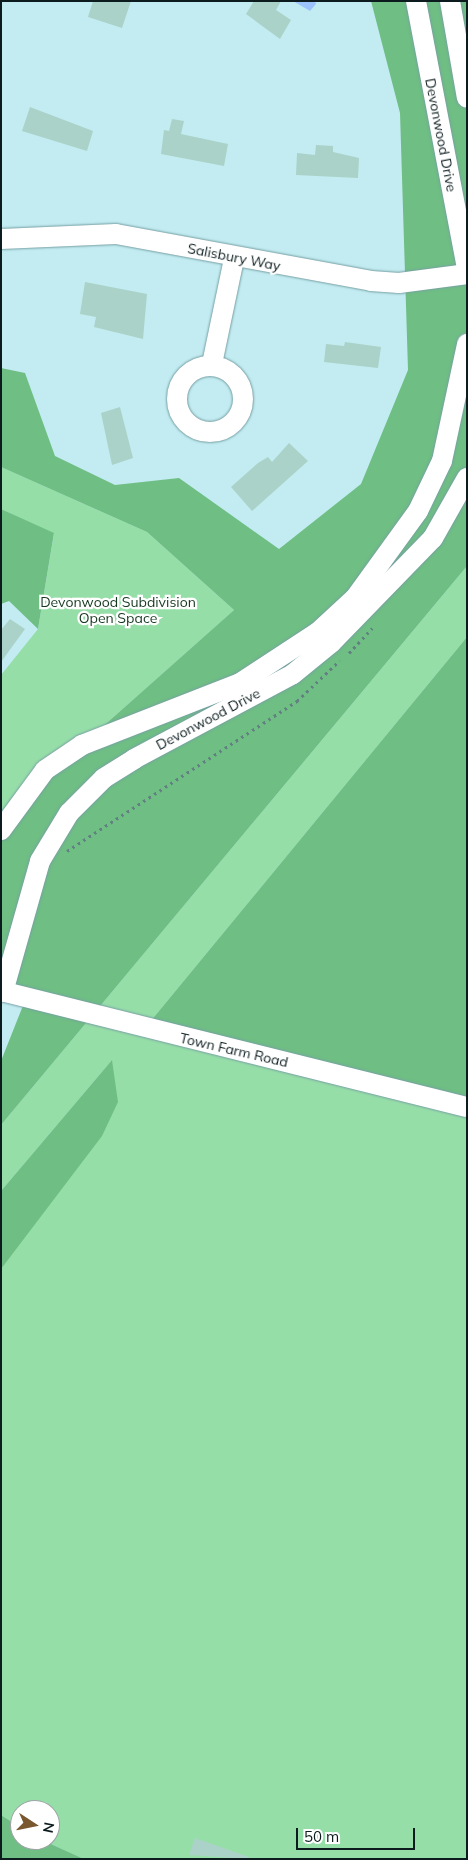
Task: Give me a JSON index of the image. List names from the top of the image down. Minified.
{"streets":{"street":["Devonwood Drive","Salisbury Way","Town Farm Road"]},"crossings":[["Devonwood Drive","Town Farm Road"]],"parks":["Devonwood Subdivision Open Space"],"scale_bar":"50 m","north":"right"}
